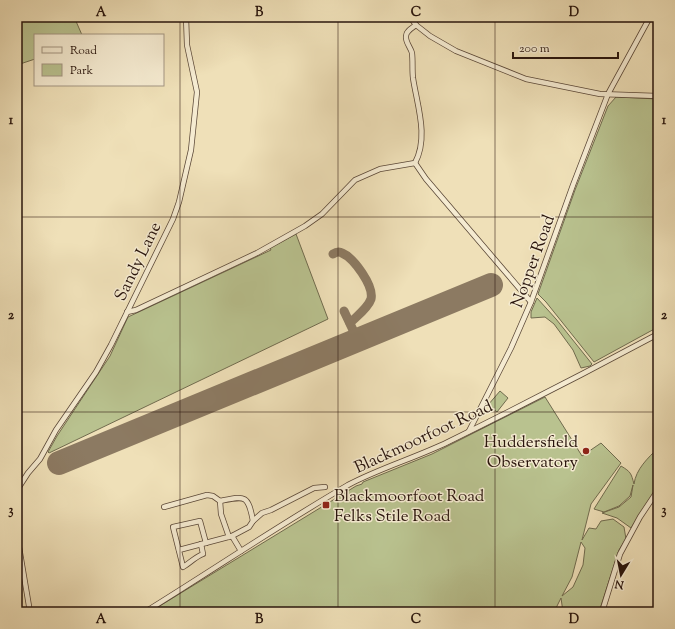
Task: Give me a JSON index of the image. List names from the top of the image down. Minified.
{"streets":{"street":["Sandy Lane","Nopper Road","Blackmoorfoot Road"]},"crossings":[["Nopper Road","Blackmoorfoot Road"]],"places":{"other":["Huddersfield Observatory"],"transit":["Blackmoorfoot Road Felks Stile Road"]},"legend":["Road","Park"],"scale_bar":"200 m","north":"bottom","grid":{"columns":["A","B","C","D"],"rows":["1","2","3"]}}
